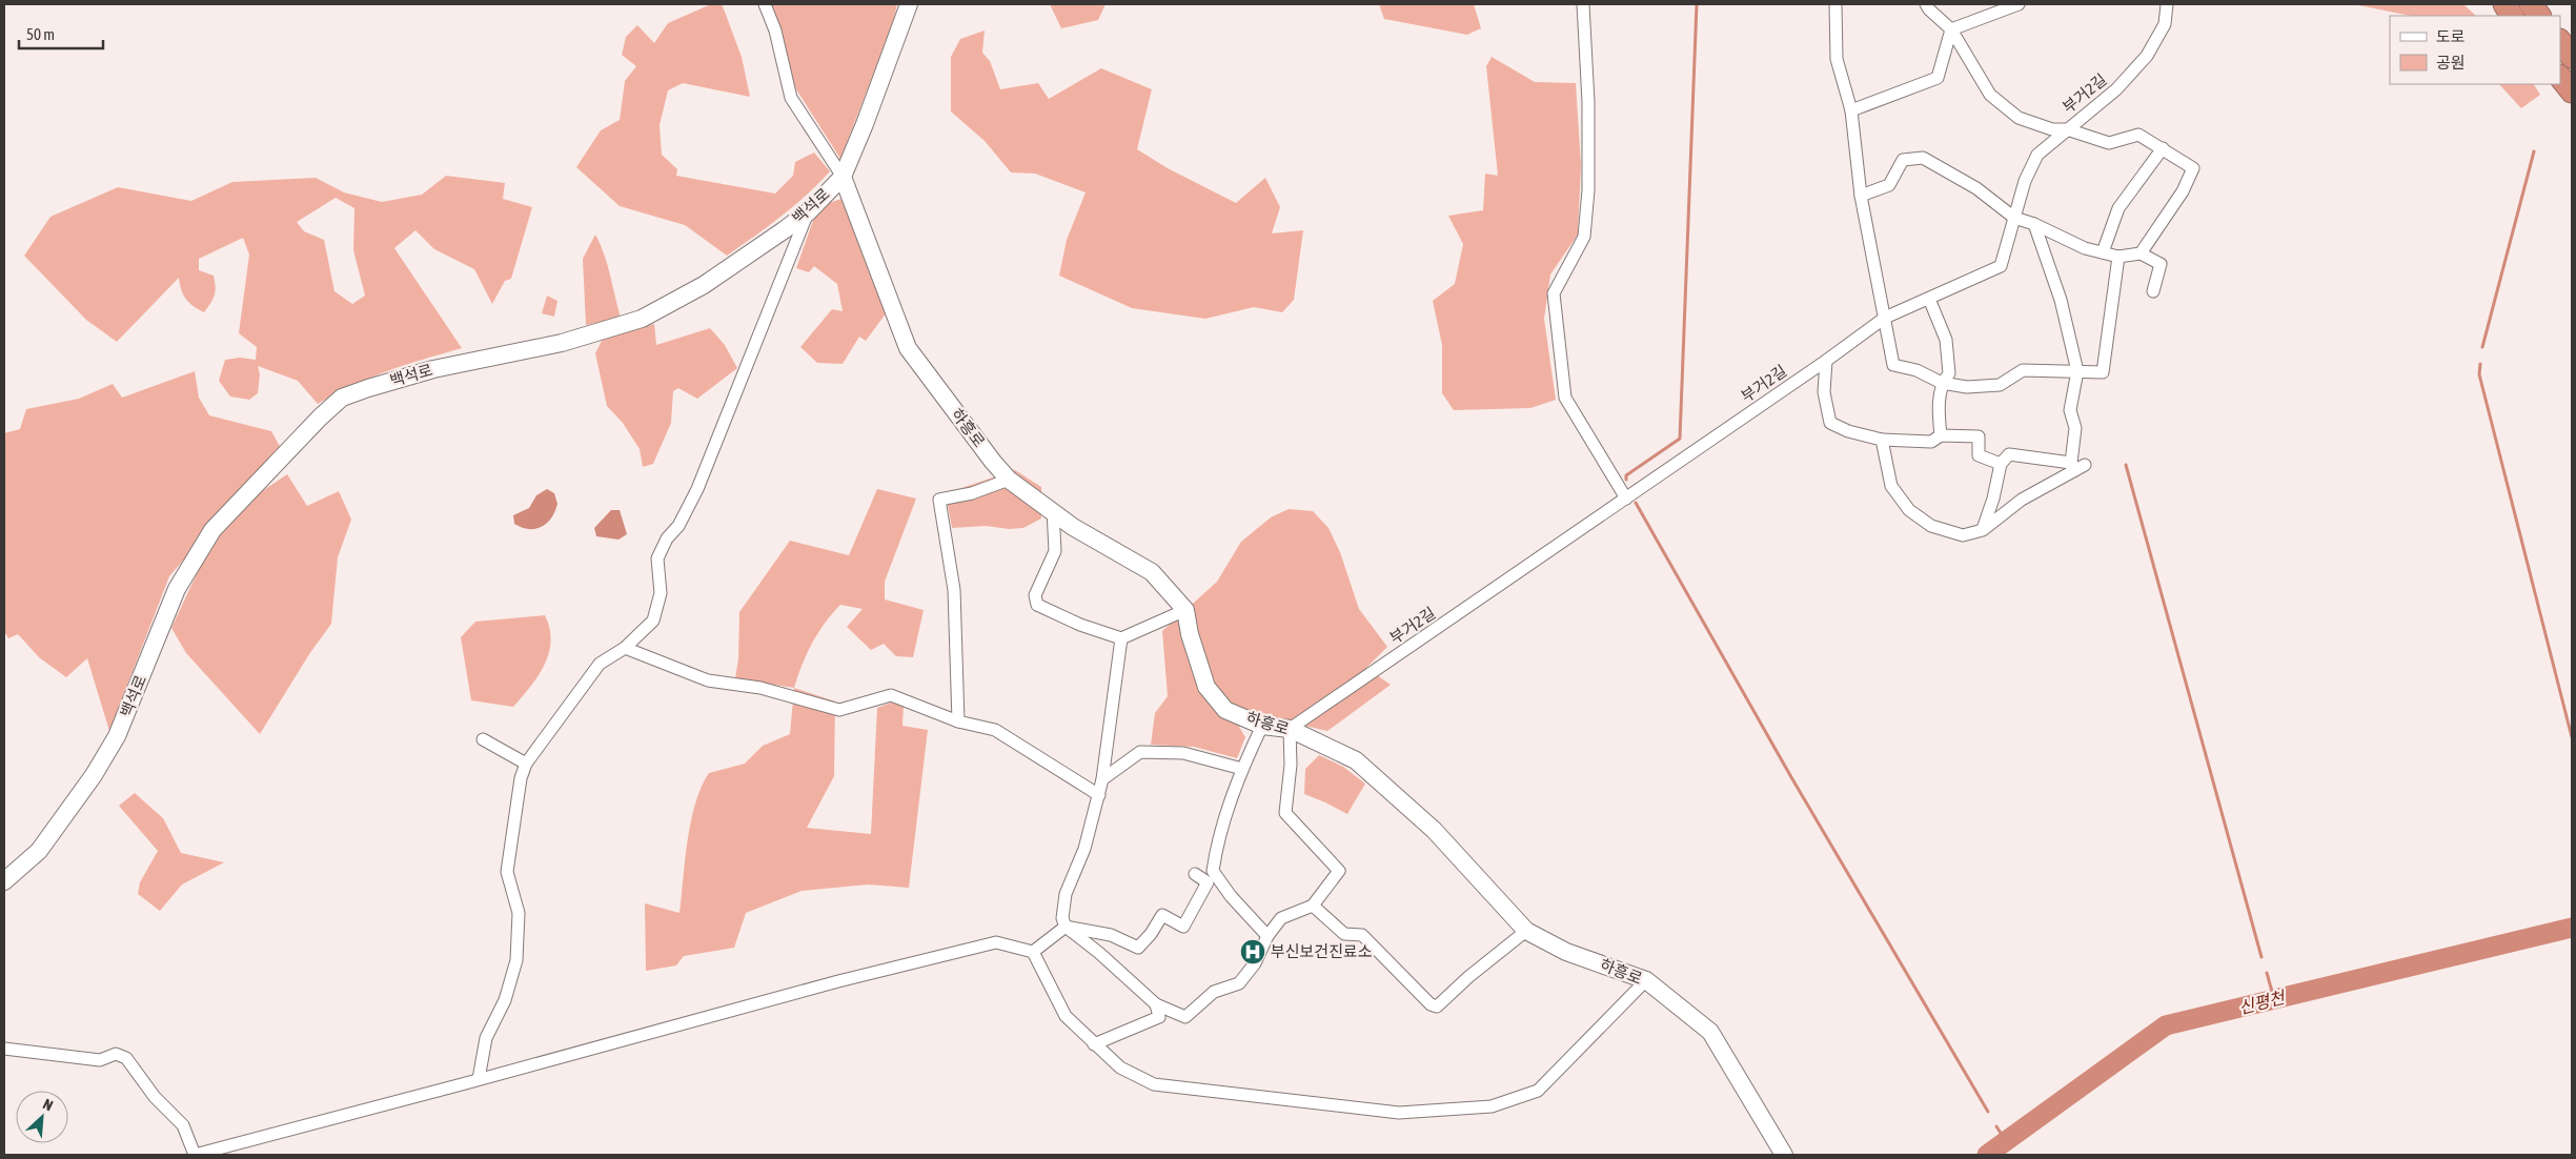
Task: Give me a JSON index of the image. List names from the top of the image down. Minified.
{"streets":{"street":["부거2길","백석로","하흥로"]},"crossings":[["부거2길","하흥로"],["백석로","하흥로"]],"water":["신평천"],"places":{"hospital":["부신보건진료소"]},"legend":["도로","공원"],"scale_bar":"50 m","north":"top right"}
